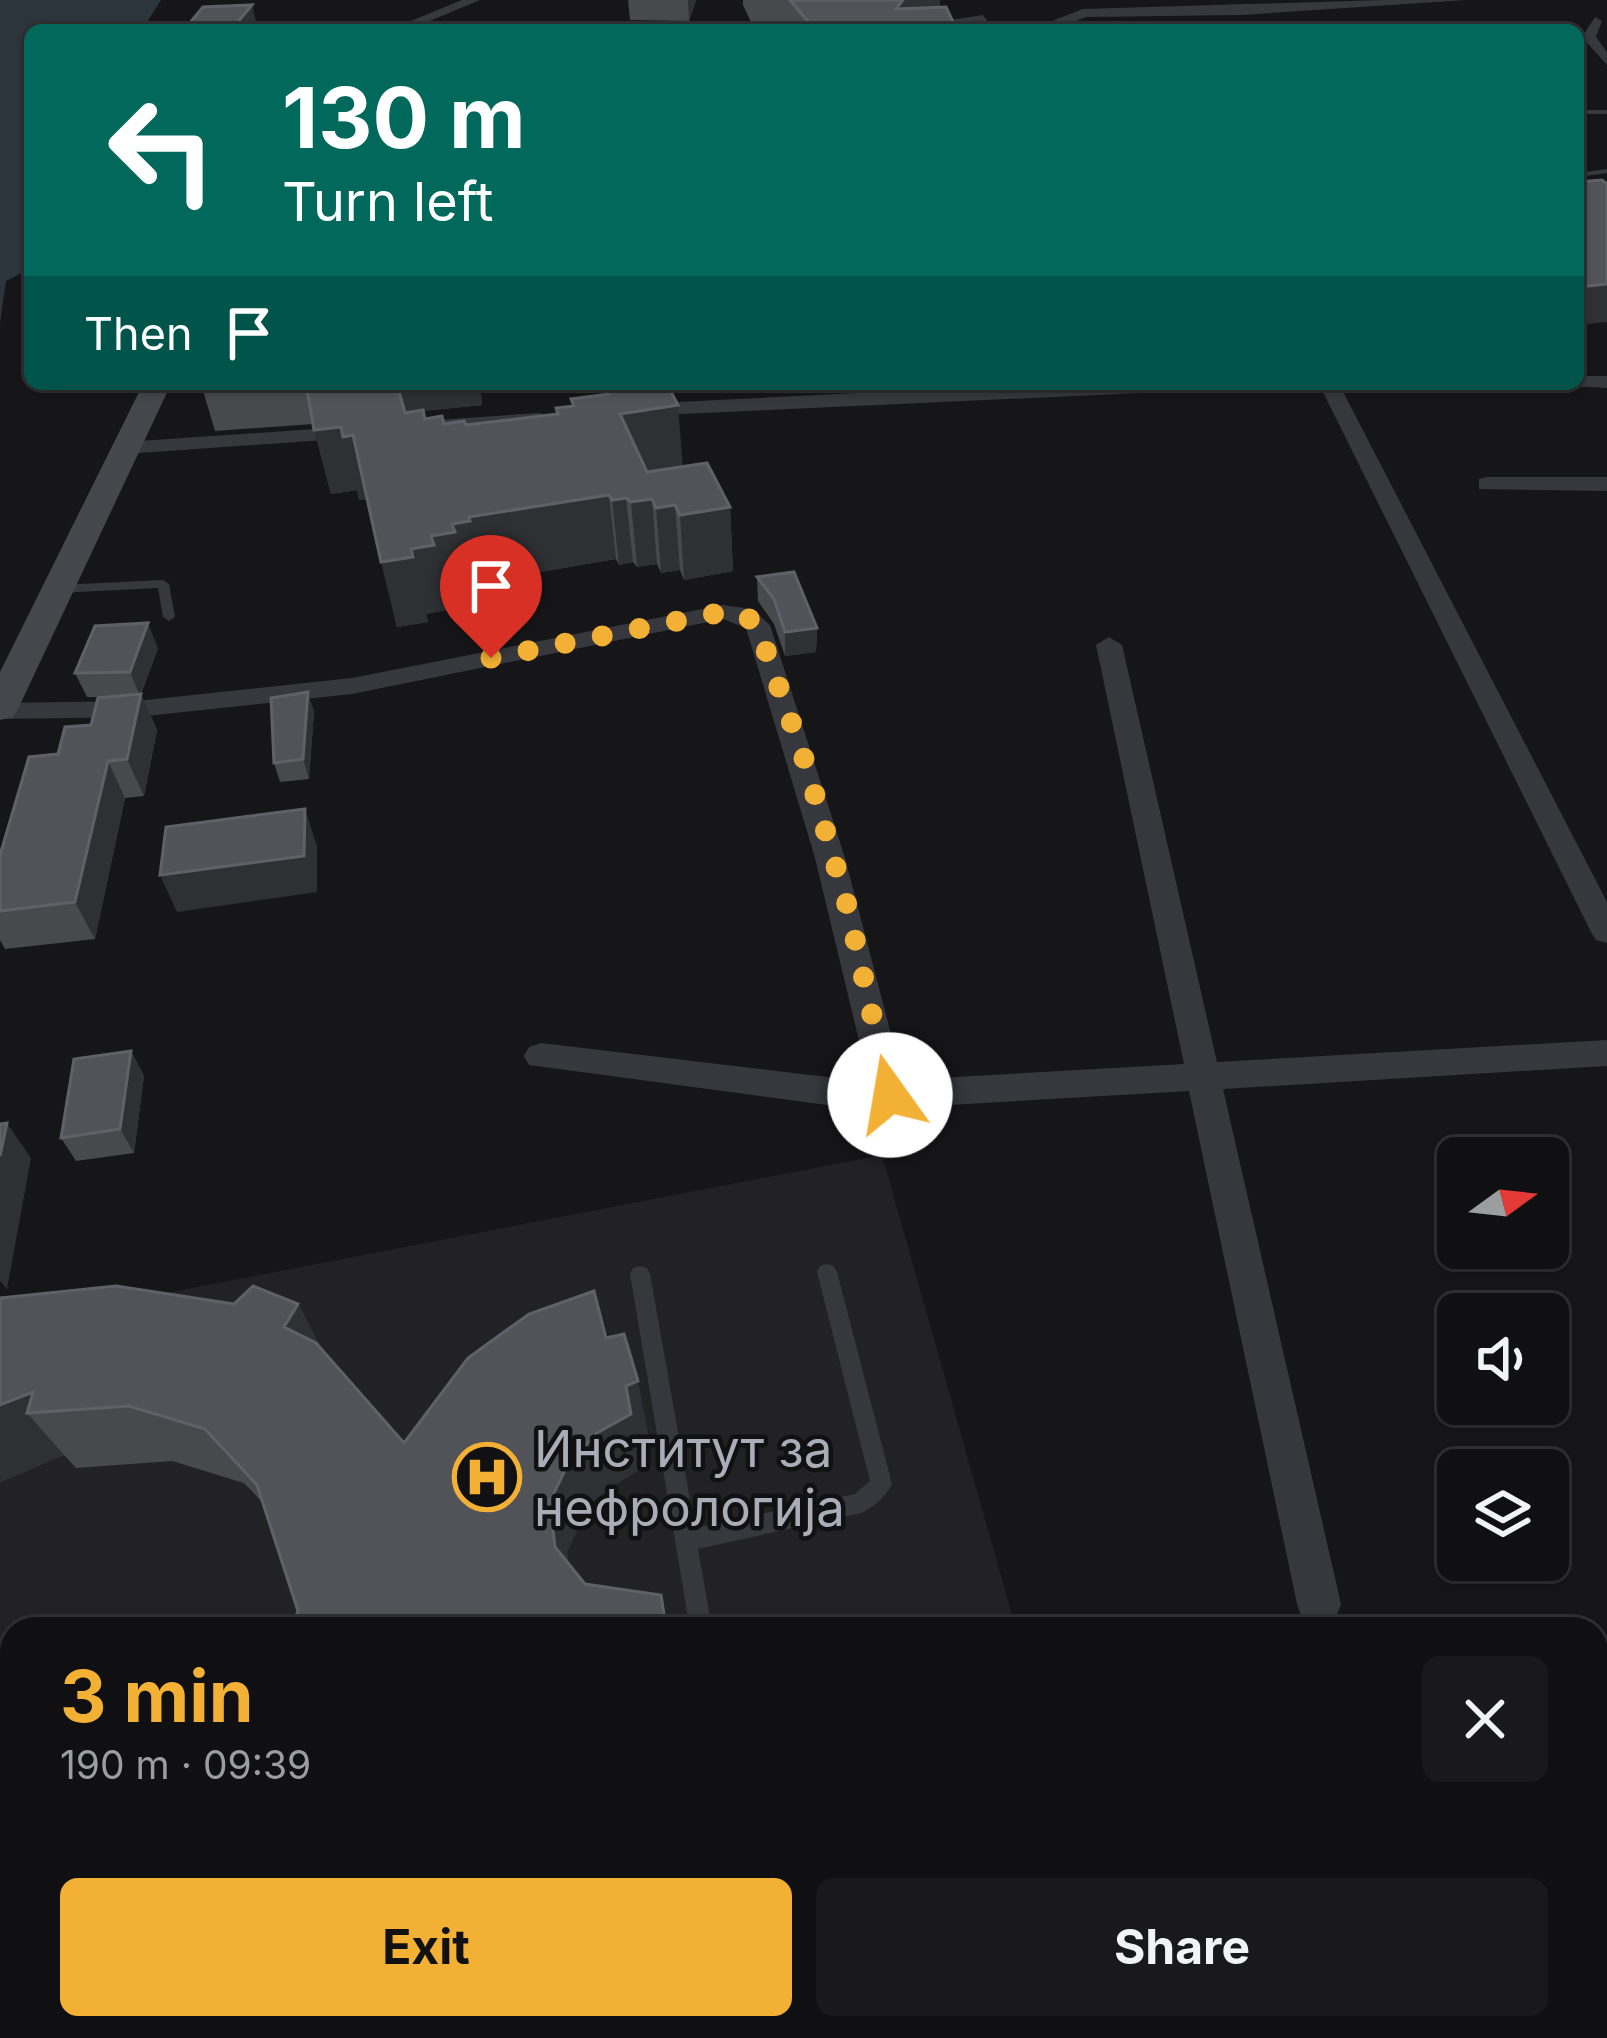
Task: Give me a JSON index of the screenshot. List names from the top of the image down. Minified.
{"places":{"hospital":["Институт за нефрологија"]},"north":"right","page":{"turn":["130 m","Turn left"],"then":"Then","heading":["3 min","190 m · 09:39"],"buttons":["Exit","Share"]}}
